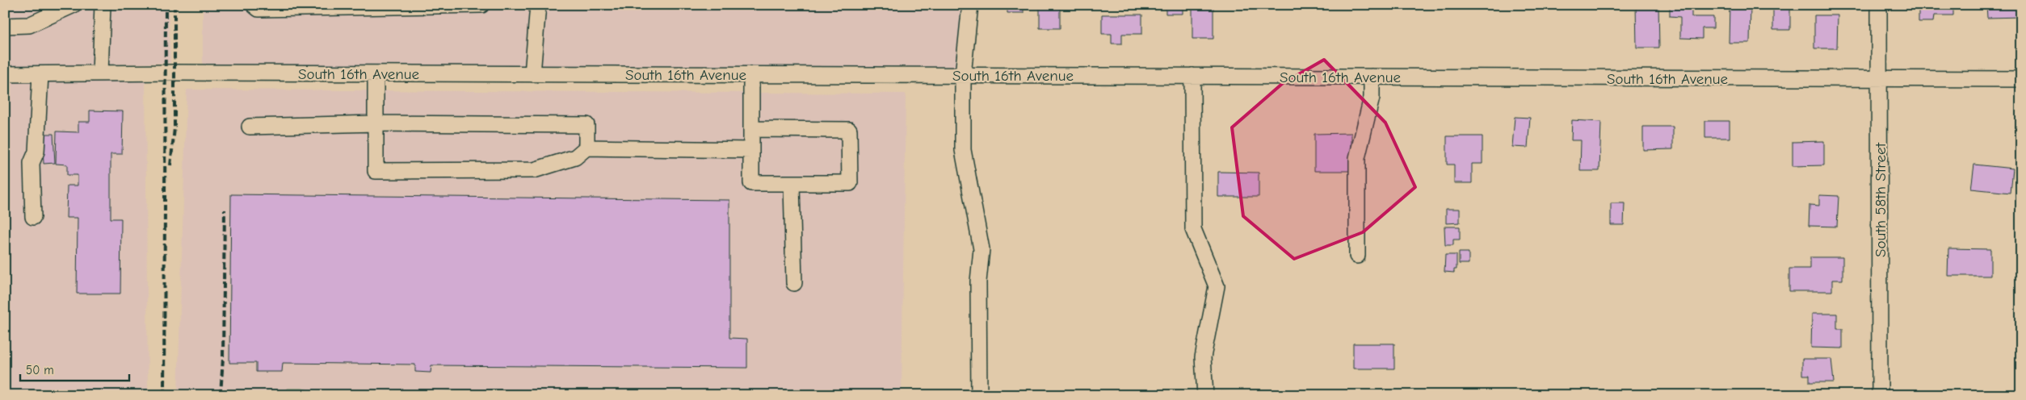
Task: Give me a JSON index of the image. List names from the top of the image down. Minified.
{"streets":{"street":["South 16th Avenue","South 58th Street"]},"crossings":[["South 16th Avenue","South 58th Street"]],"scale_bar":"50 m"}
